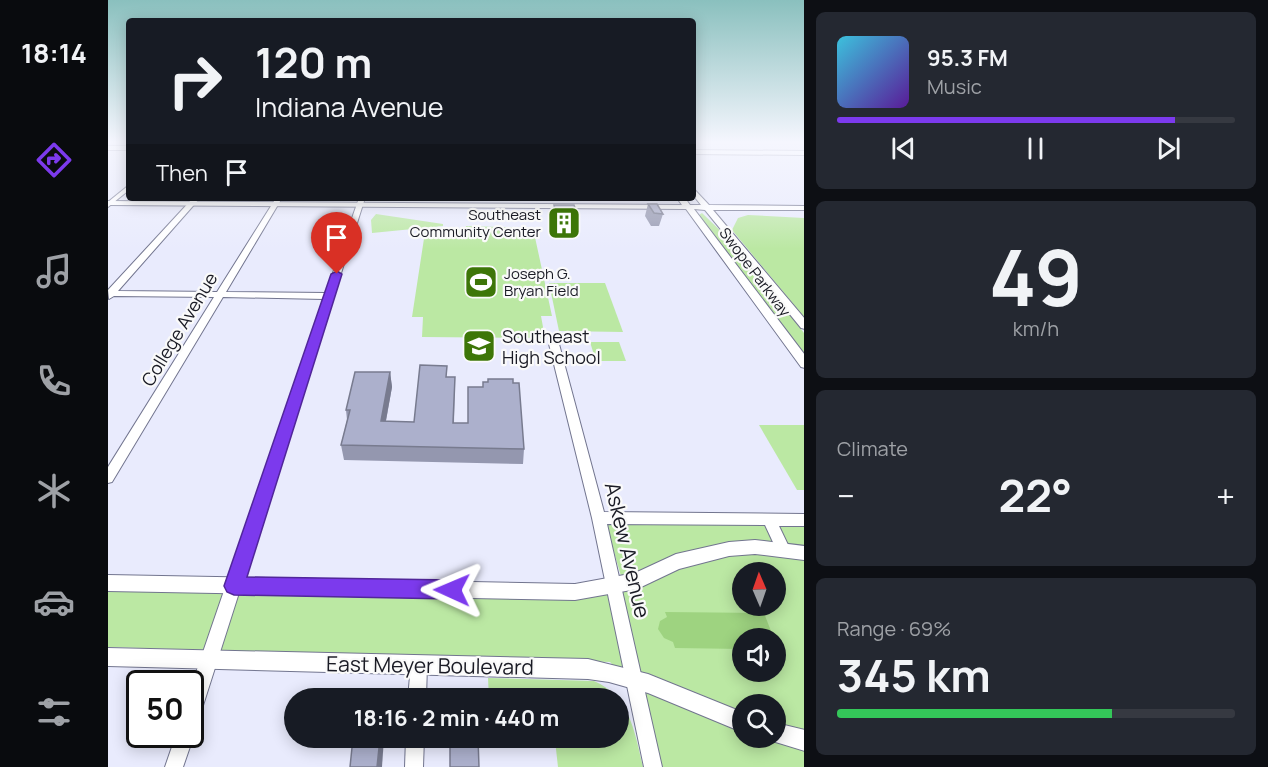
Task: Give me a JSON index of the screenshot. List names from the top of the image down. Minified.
{"streets":{"main road":["Swope Parkway","East Meyer Boulevard"],"street":["College Avenue","Askew Avenue"]},"crossings":[["Askew Avenue","East Meyer Boulevard"]],"places":{"building":["Southeast Community Center"],"sports":["Joseph G. Bryan Field"],"school or university":["Southeast High School"]},"north":"top","page":{"tabs":"18:14","turn":["120 m","Indiana Avenue"],"song":["95.3 FM","Music"],"then":"Then","tile":[["49","km/h"],"Climate",["Range · 69%","345 km"]],"heat":["−","22°","+"],"limit":"50","trip":"18:16 · 2 min · 440 m"}}
